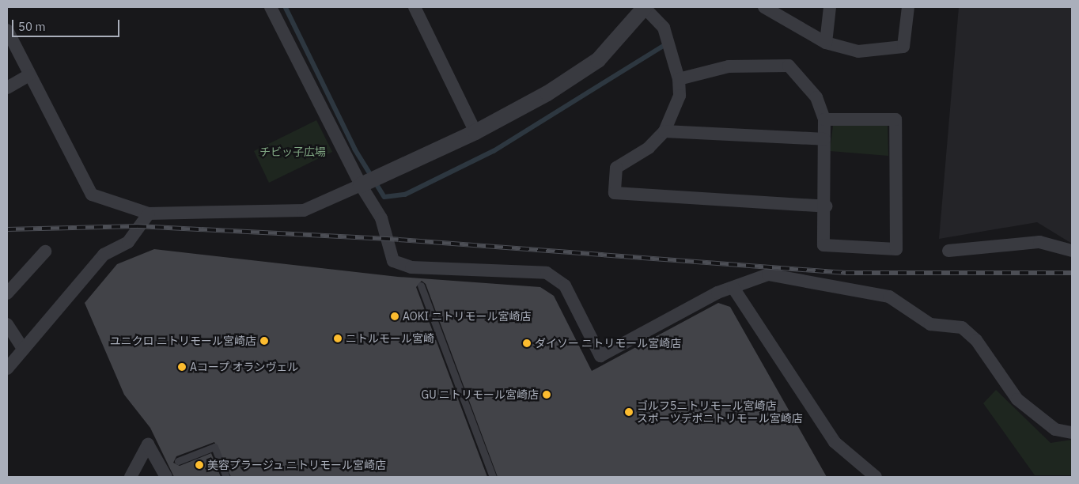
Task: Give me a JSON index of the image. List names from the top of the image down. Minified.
{"parks":["チビッ子広場"],"places":["AOKI ニトリモール宮崎店","ニトルモール宮崎","ユニクロ ニトリモール宮崎店","ダイソー ニトリモール宮崎店","Aコープ オランヴェル","GU ニトリモール宮崎店","ゴルフ5ニトリモール宮崎店 スポーツデポニトリモール宮崎店","美容プラージュ ニトリモール宮崎店"],"scale_bar":"50 m"}
